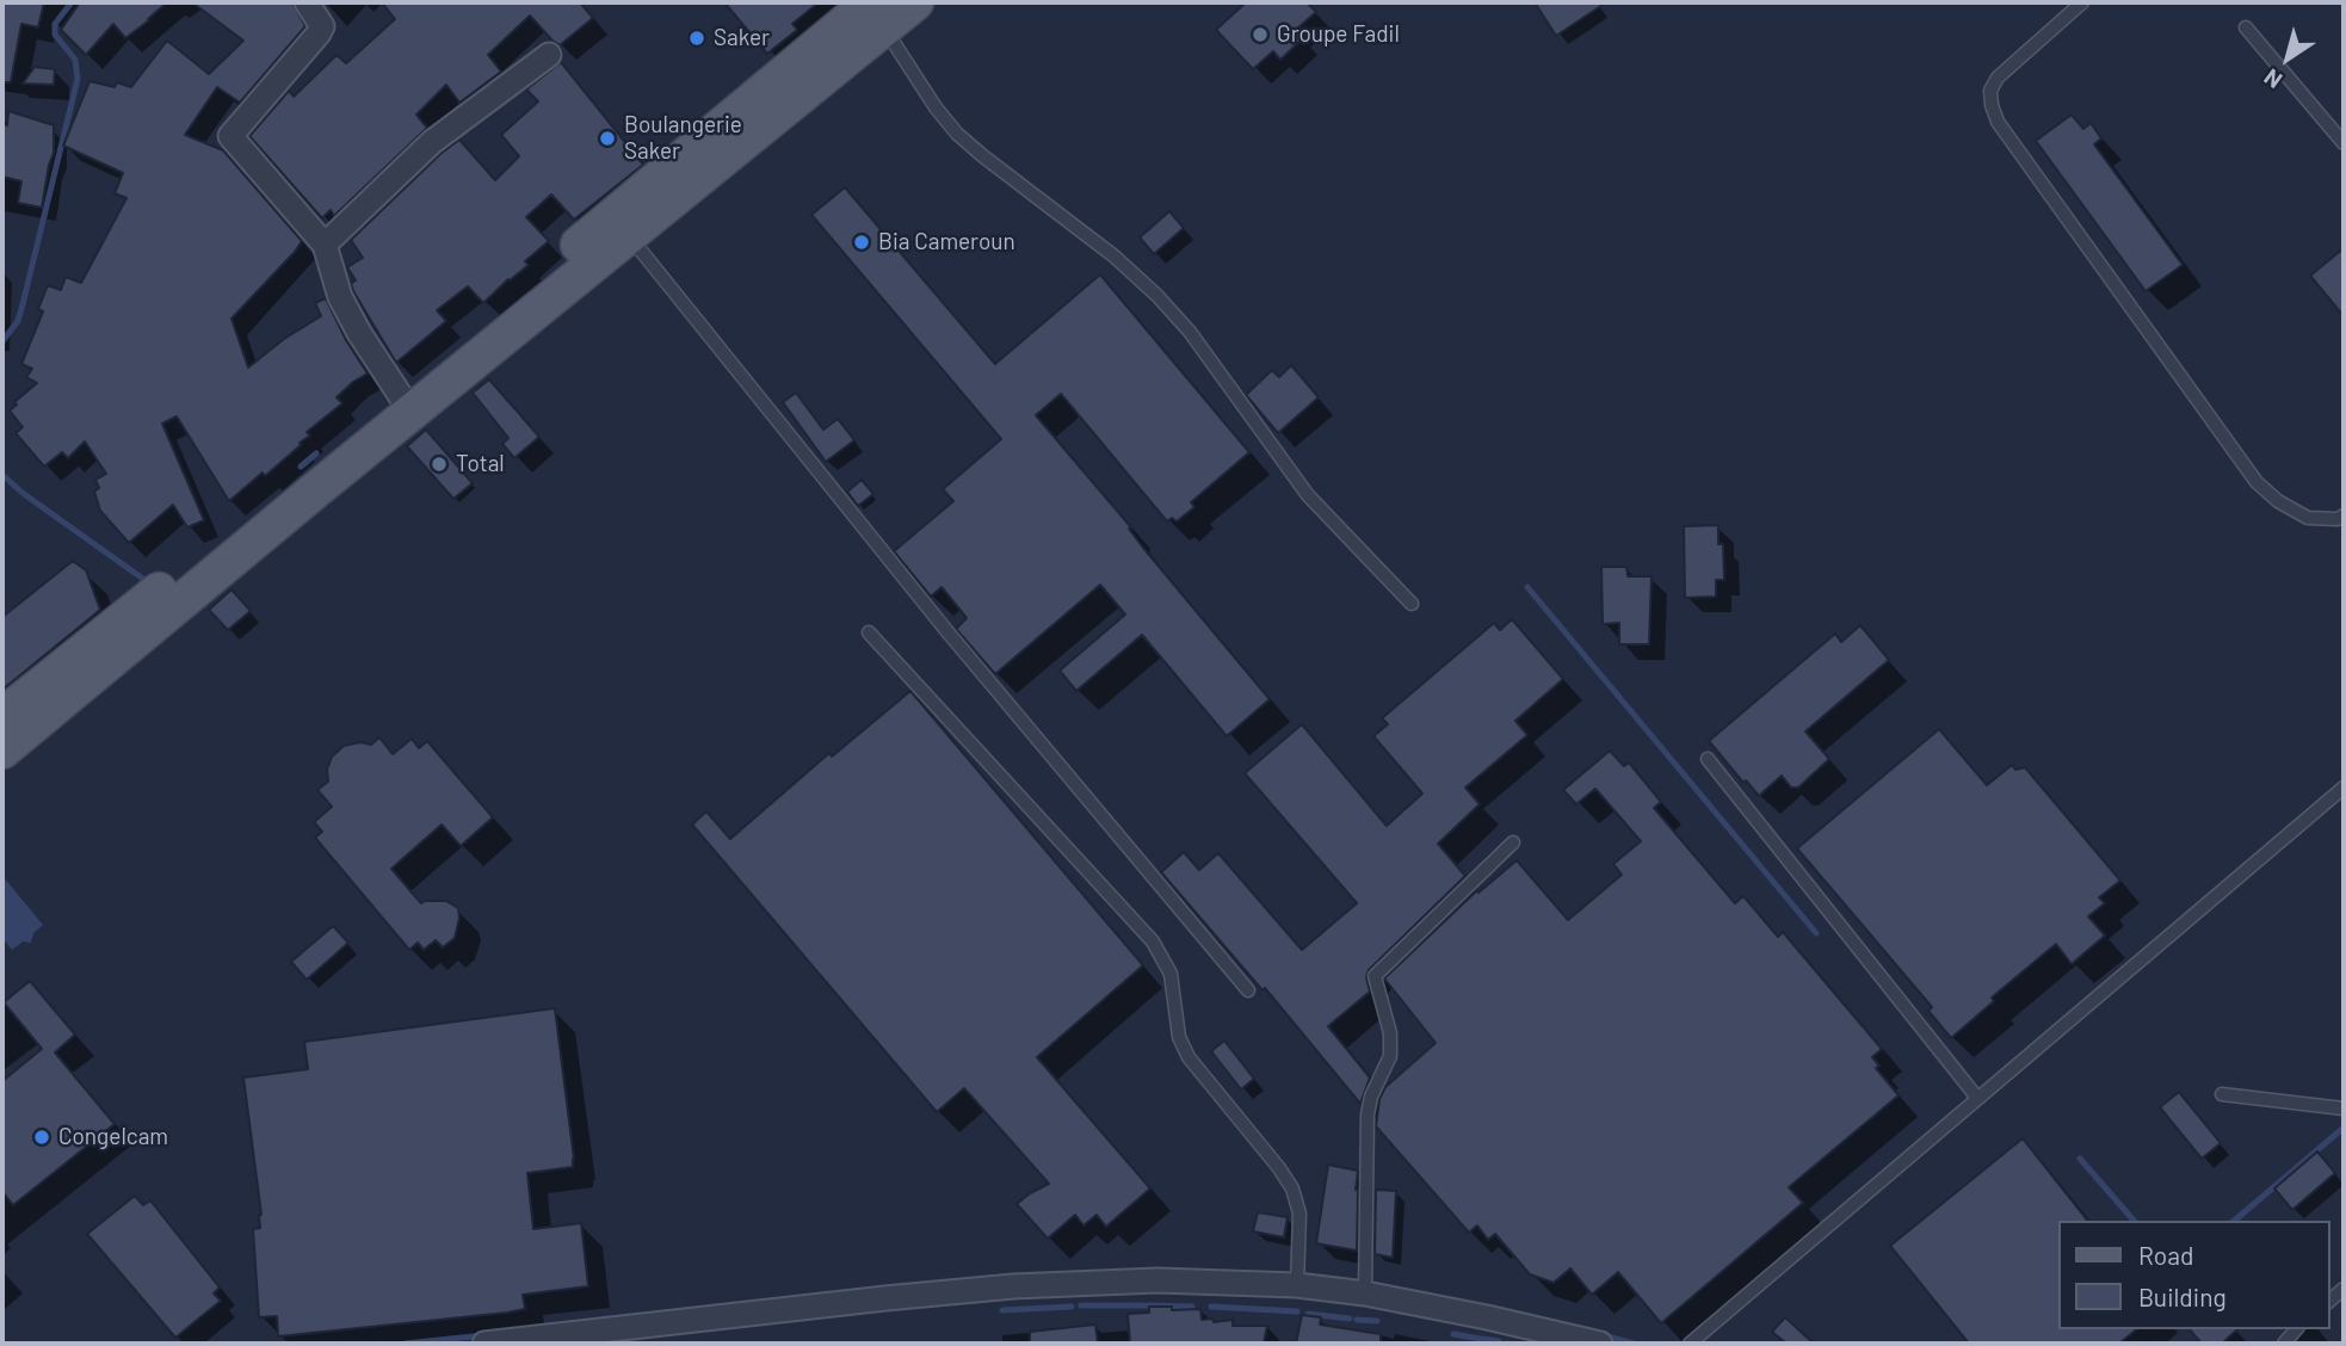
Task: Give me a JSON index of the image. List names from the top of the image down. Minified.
{"places":["Groupe Fadil","Saker","Boulangerie Saker","Bia Cameroun","Total","Congelcam"],"legend":["Road","Building"],"north":"bottom left"}
